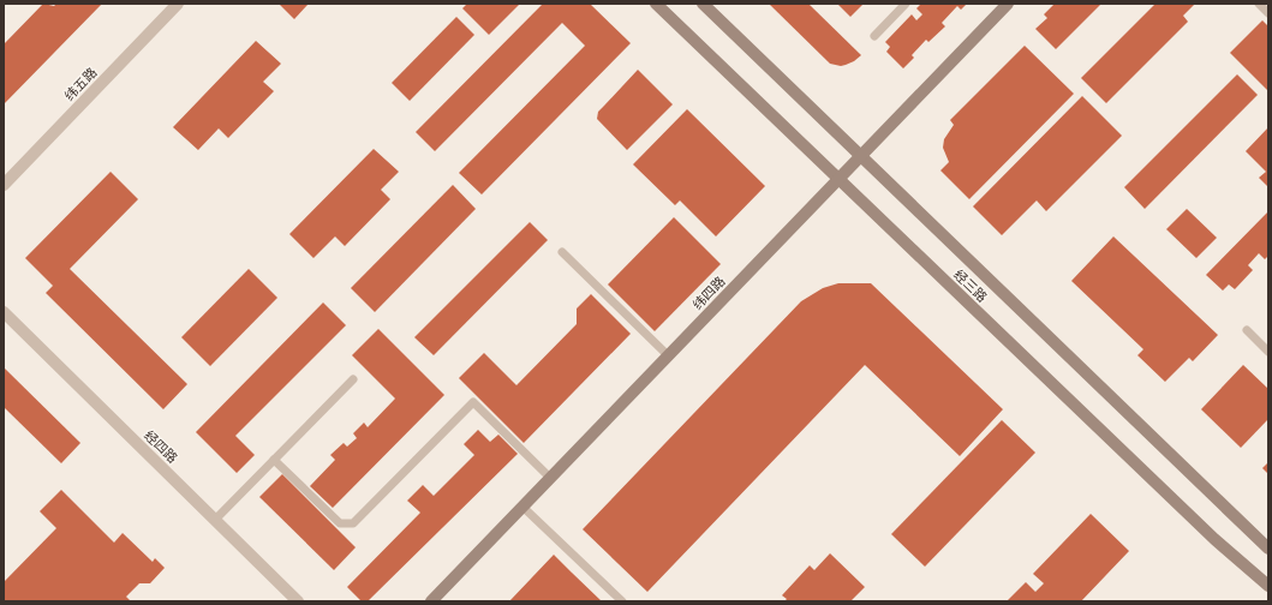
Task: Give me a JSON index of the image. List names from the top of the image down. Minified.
{"streets":{"main road":["经三路","纬四路"],"street":["纬五路","经四路"]},"crossings":[["经三路","纬四路"]]}
